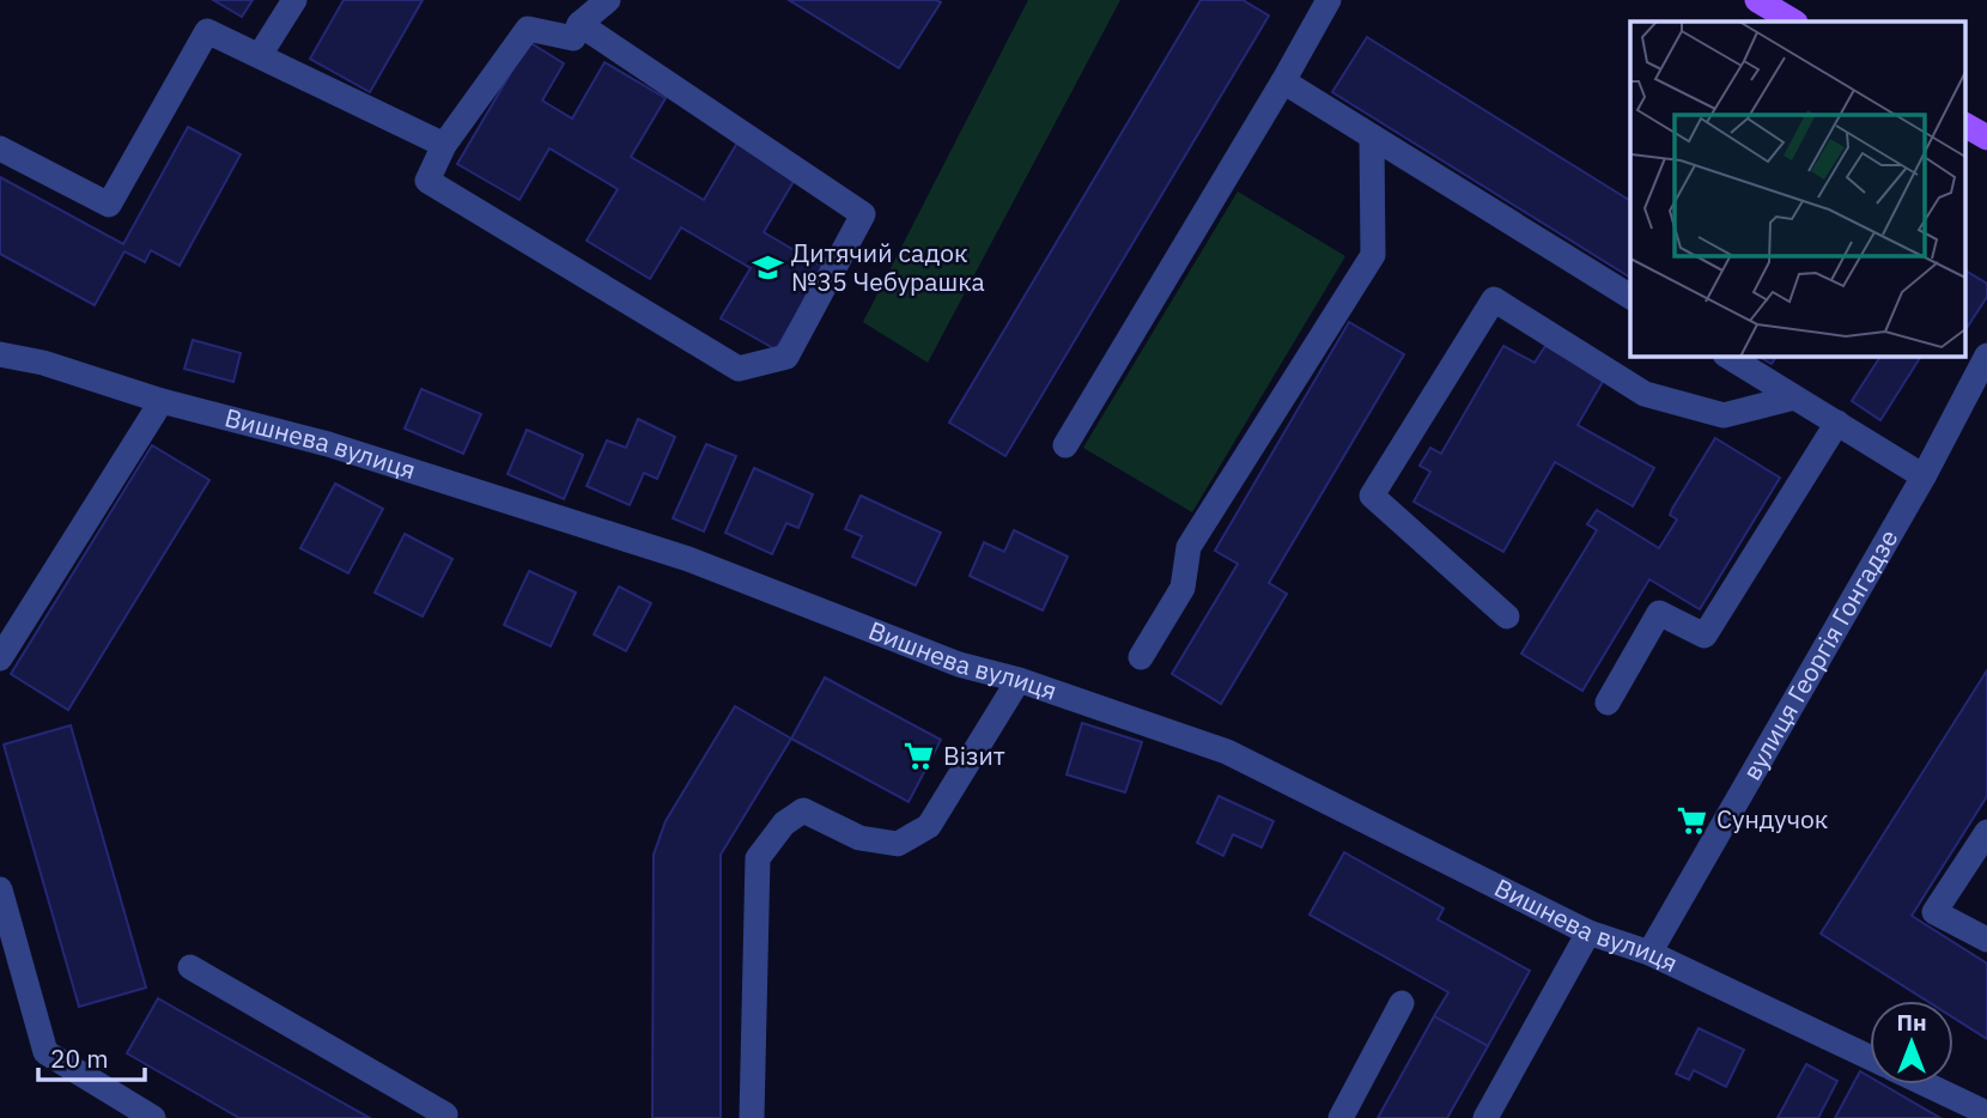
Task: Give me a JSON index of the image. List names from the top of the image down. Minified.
{"streets":{"street":["Вишнева вулиця","вулиця Георгія Гонгадзе"]},"crossings":[["Вишнева вулиця","вулиця Георгія Гонгадзе"]],"places":{"school or university":["Дитячий садок №35 Чебурашка"],"supermarket":["Візит","Сундучок"]},"scale_bar":"20 m","north":"top"}
